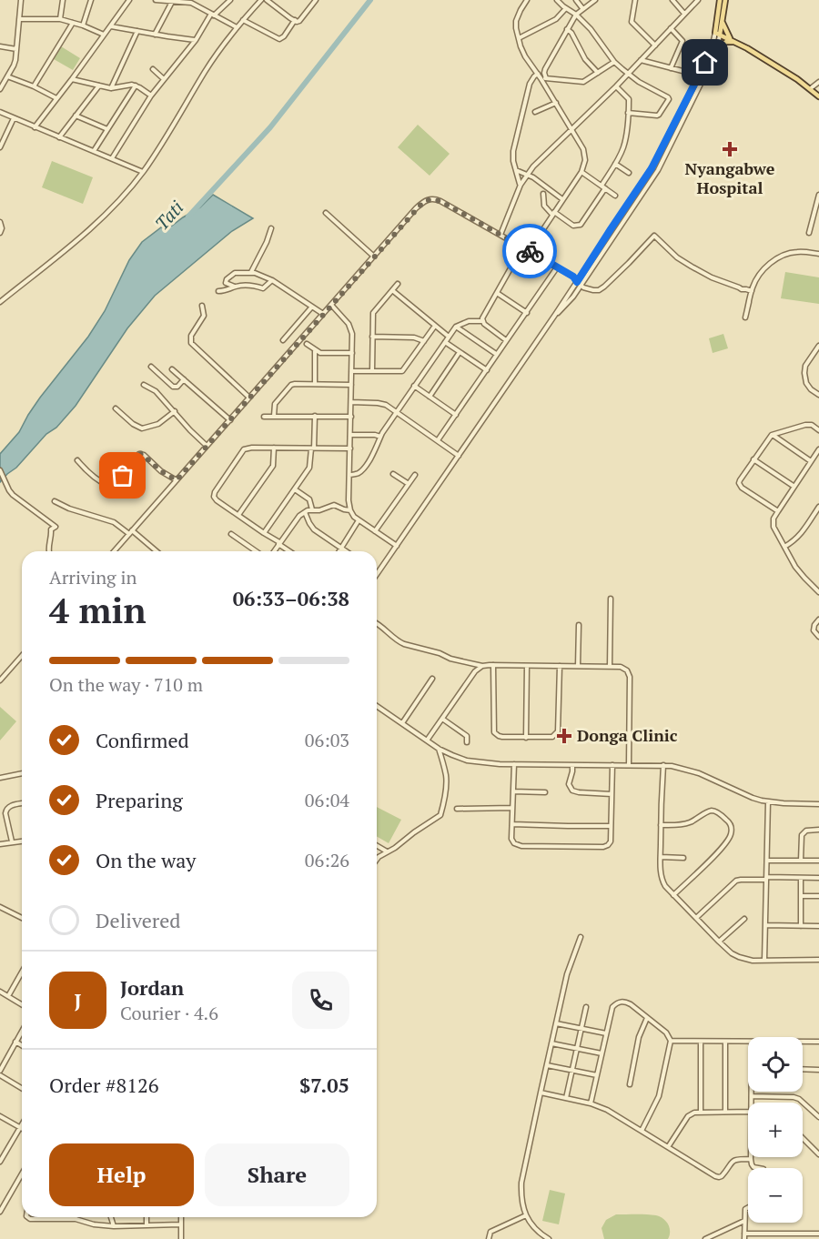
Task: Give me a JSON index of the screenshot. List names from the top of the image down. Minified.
{"water":["Tati"],"places":{"health":["Nyangabwe Hospital","Donga Clinic"]},"page":{"heading":["4 min","Arriving in","06:33–06:38"],"panel":["Jordan","Courier · 4.6","Order #8126","$7.05"],"bar":"On the way · 710 m","list":[["Confirmed","06:03"],["Preparing","06:04"],["On the way","06:26"],"Delivered"],"round":"J","map_buttons":["+","−"],"buttons":["Help","Share"]}}
